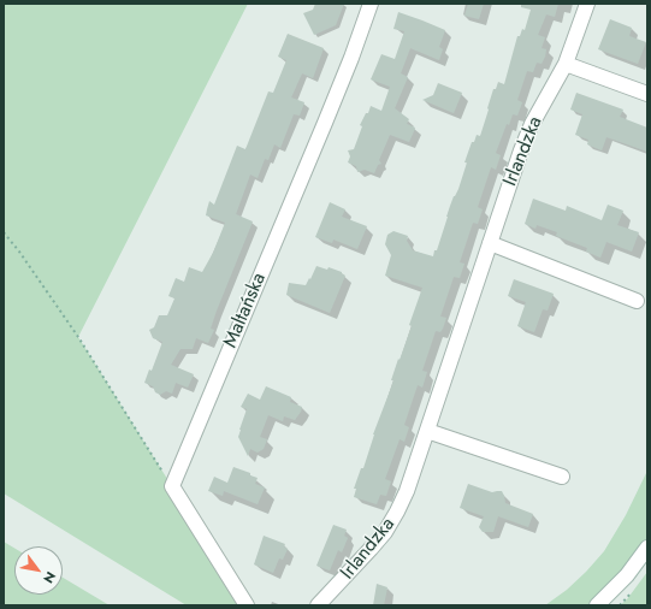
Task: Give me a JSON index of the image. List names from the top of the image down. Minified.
{"streets":{"street":["Irlandzka","Maltańska"]},"north":"bottom right"}
